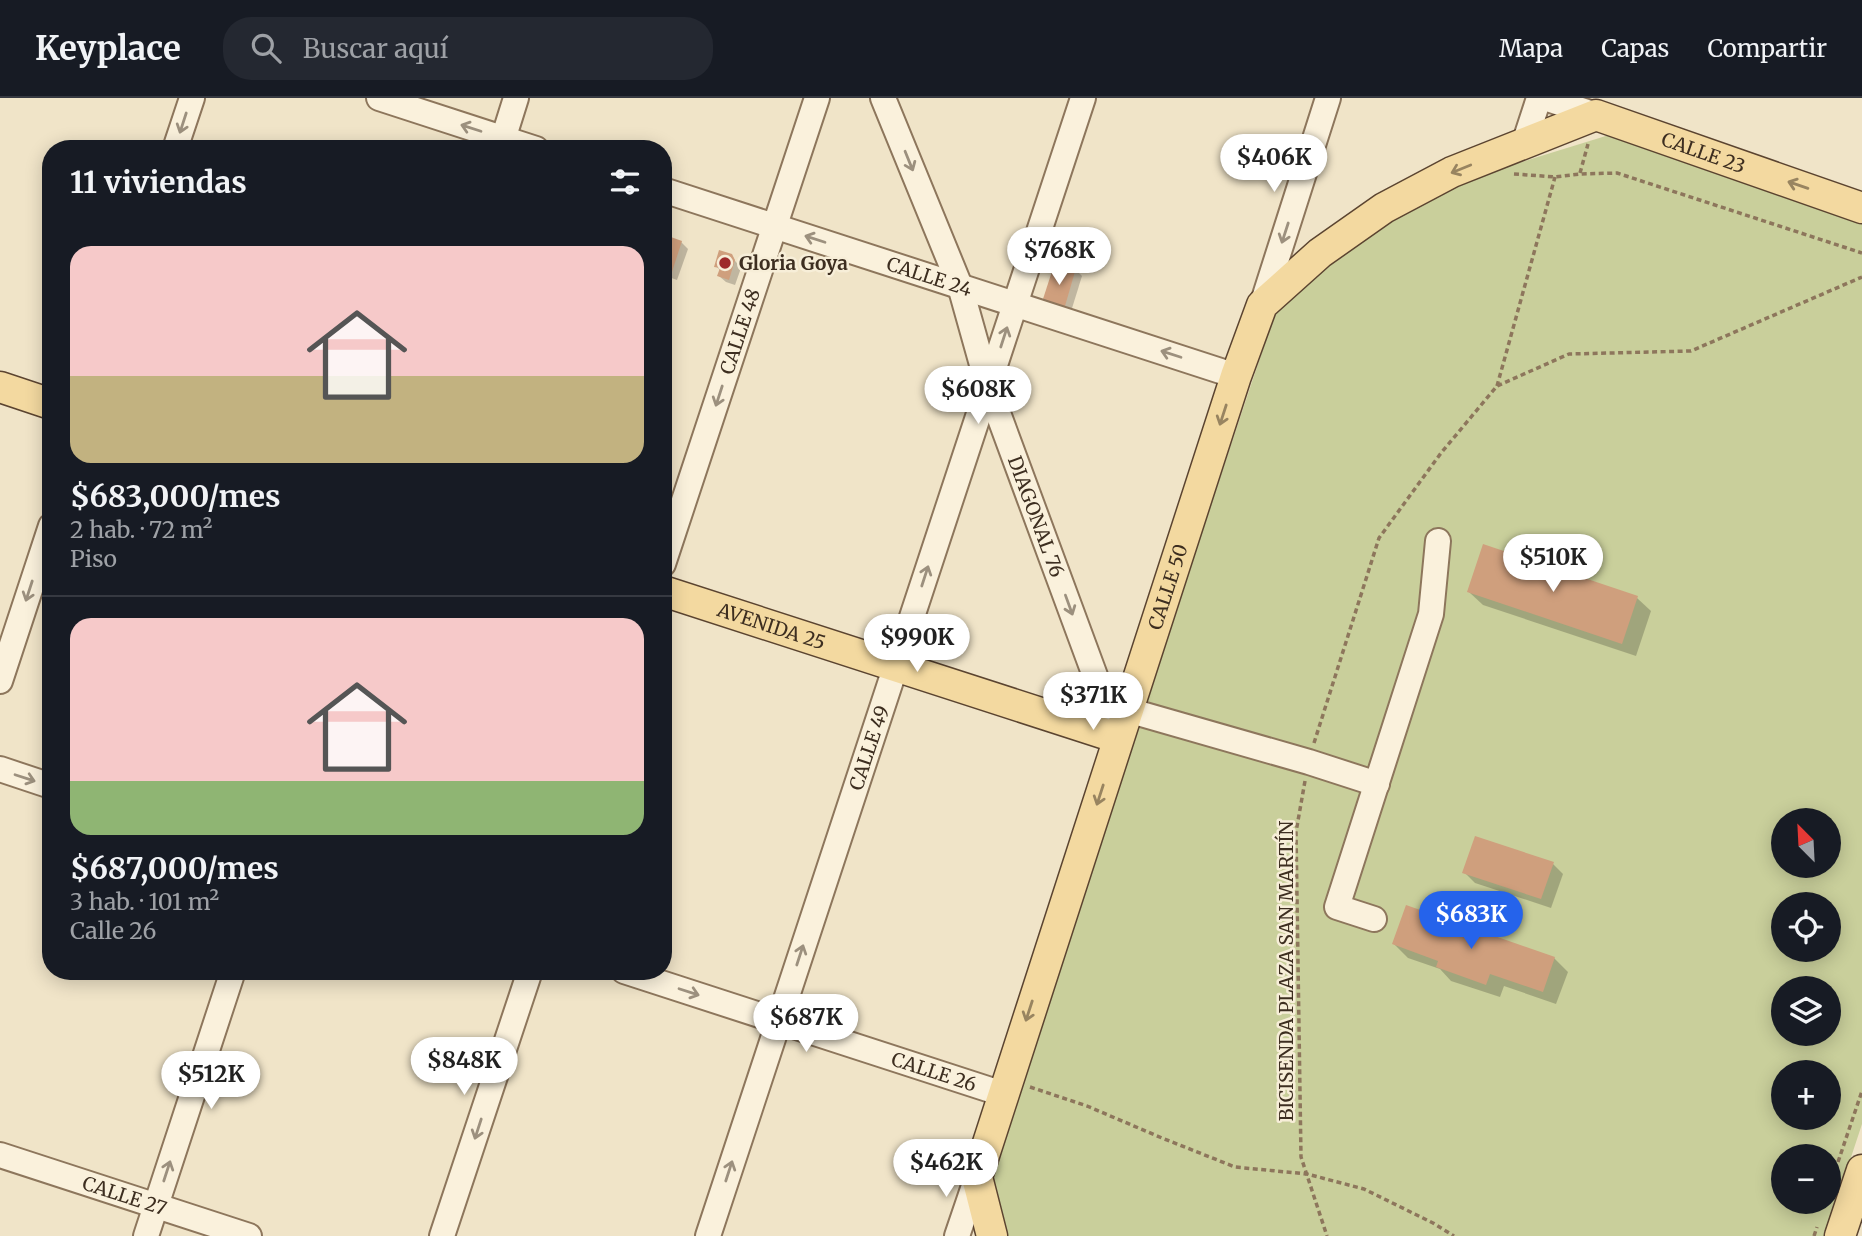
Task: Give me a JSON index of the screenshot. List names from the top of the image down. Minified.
{"streets":{"main road":["CALLE 23","CALLE 50","AVENIDA 25"],"street":["CALLE 24","CALLE 48","DIAGONAL 76","CALLE 49","CALLE 26","CALLE 27"],"path":["BICISENDA PLAZA SAN MARTÍN"]},"crossings":[["CALLE 24","CALLE 48"],["CALLE 24","DIAGONAL 76"],["CALLE 24","CALLE 50"],["CALLE 24","CALLE 49"],["DIAGONAL 76","CALLE 50"],["DIAGONAL 76","CALLE 49"],["CALLE 50","AVENIDA 25"],["CALLE 50","CALLE 26"],["AVENIDA 25","CALLE 49"],["CALLE 49","CALLE 26"]],"one_way":["CALLE 23","CALLE 24","CALLE 48","DIAGONAL 76","CALLE 50","CALLE 49","CALLE 26"],"places":["Gloria Goya"],"north":"top left","page":{"header":"Keyplace","search":"Buscar aquí","nav":["Mapa","Capas","Compartir"],"price":["$406K","$768K","$608K","$510K","$990K","$371K","$683K","$687K","$848K","$512K","$462K"],"heading":"11 viviendas","list":[{"name":"$683,000/mes","note":"2 hab. · 72 m² · Piso"},{"name":"$687,000/mes","note":"3 hab. · 101 m² · Calle 26"}],"map_buttons":["+","−"]}}
